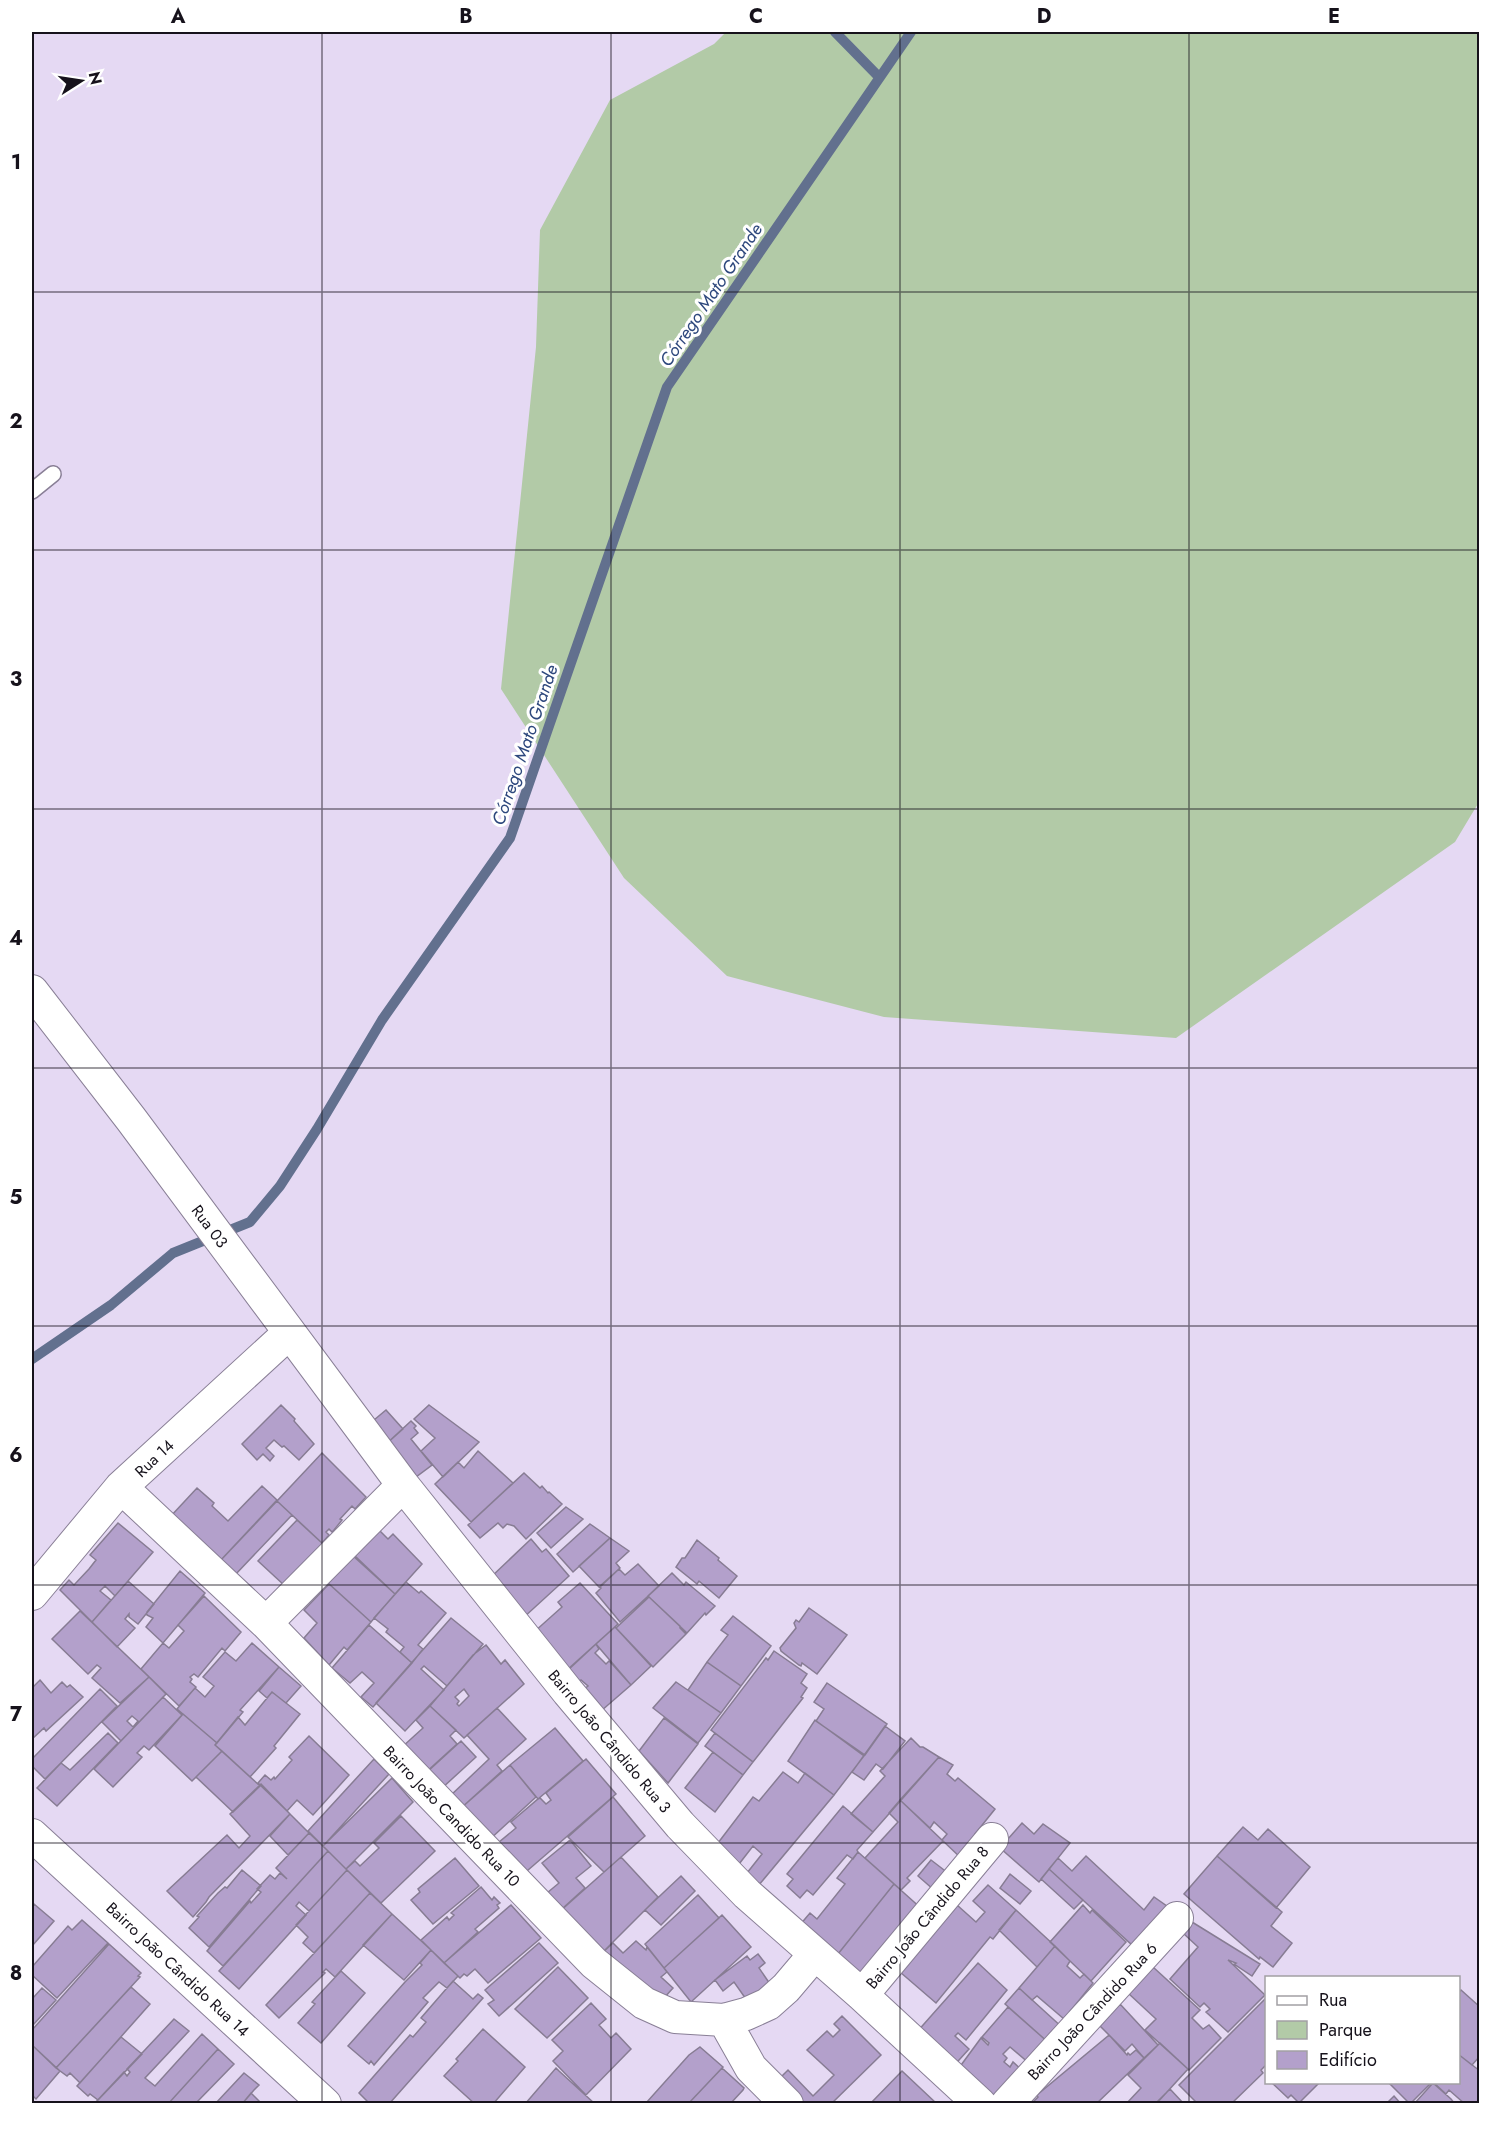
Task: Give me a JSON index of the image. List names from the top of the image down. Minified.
{"streets":{"street":["Rua 03","Rua 14","Bairro João Cândido Rua 3","Bairro João Candido Rua 10","Bairro João Cândido Rua 8","Bairro João Cândido Rua 14","Bairro João Cândido Rua 6"]},"crossings":[["Rua 03","Rua 14"],["Rua 03","Bairro João Cândido Rua 3"],["Rua 14","Bairro João Cândido Rua 3"],["Rua 14","Bairro João Candido Rua 10"],["Bairro João Cândido Rua 3","Bairro João Candido Rua 10"],["Bairro João Cândido Rua 3","Bairro João Cândido Rua 8"]],"water":["Córrego Mato Grande"],"legend":["Rua","Parque","Edifício"],"north":"right","grid":{"columns":["A","B","C","D","E"],"rows":["1","2","3","4","5","6","7","8"]}}
